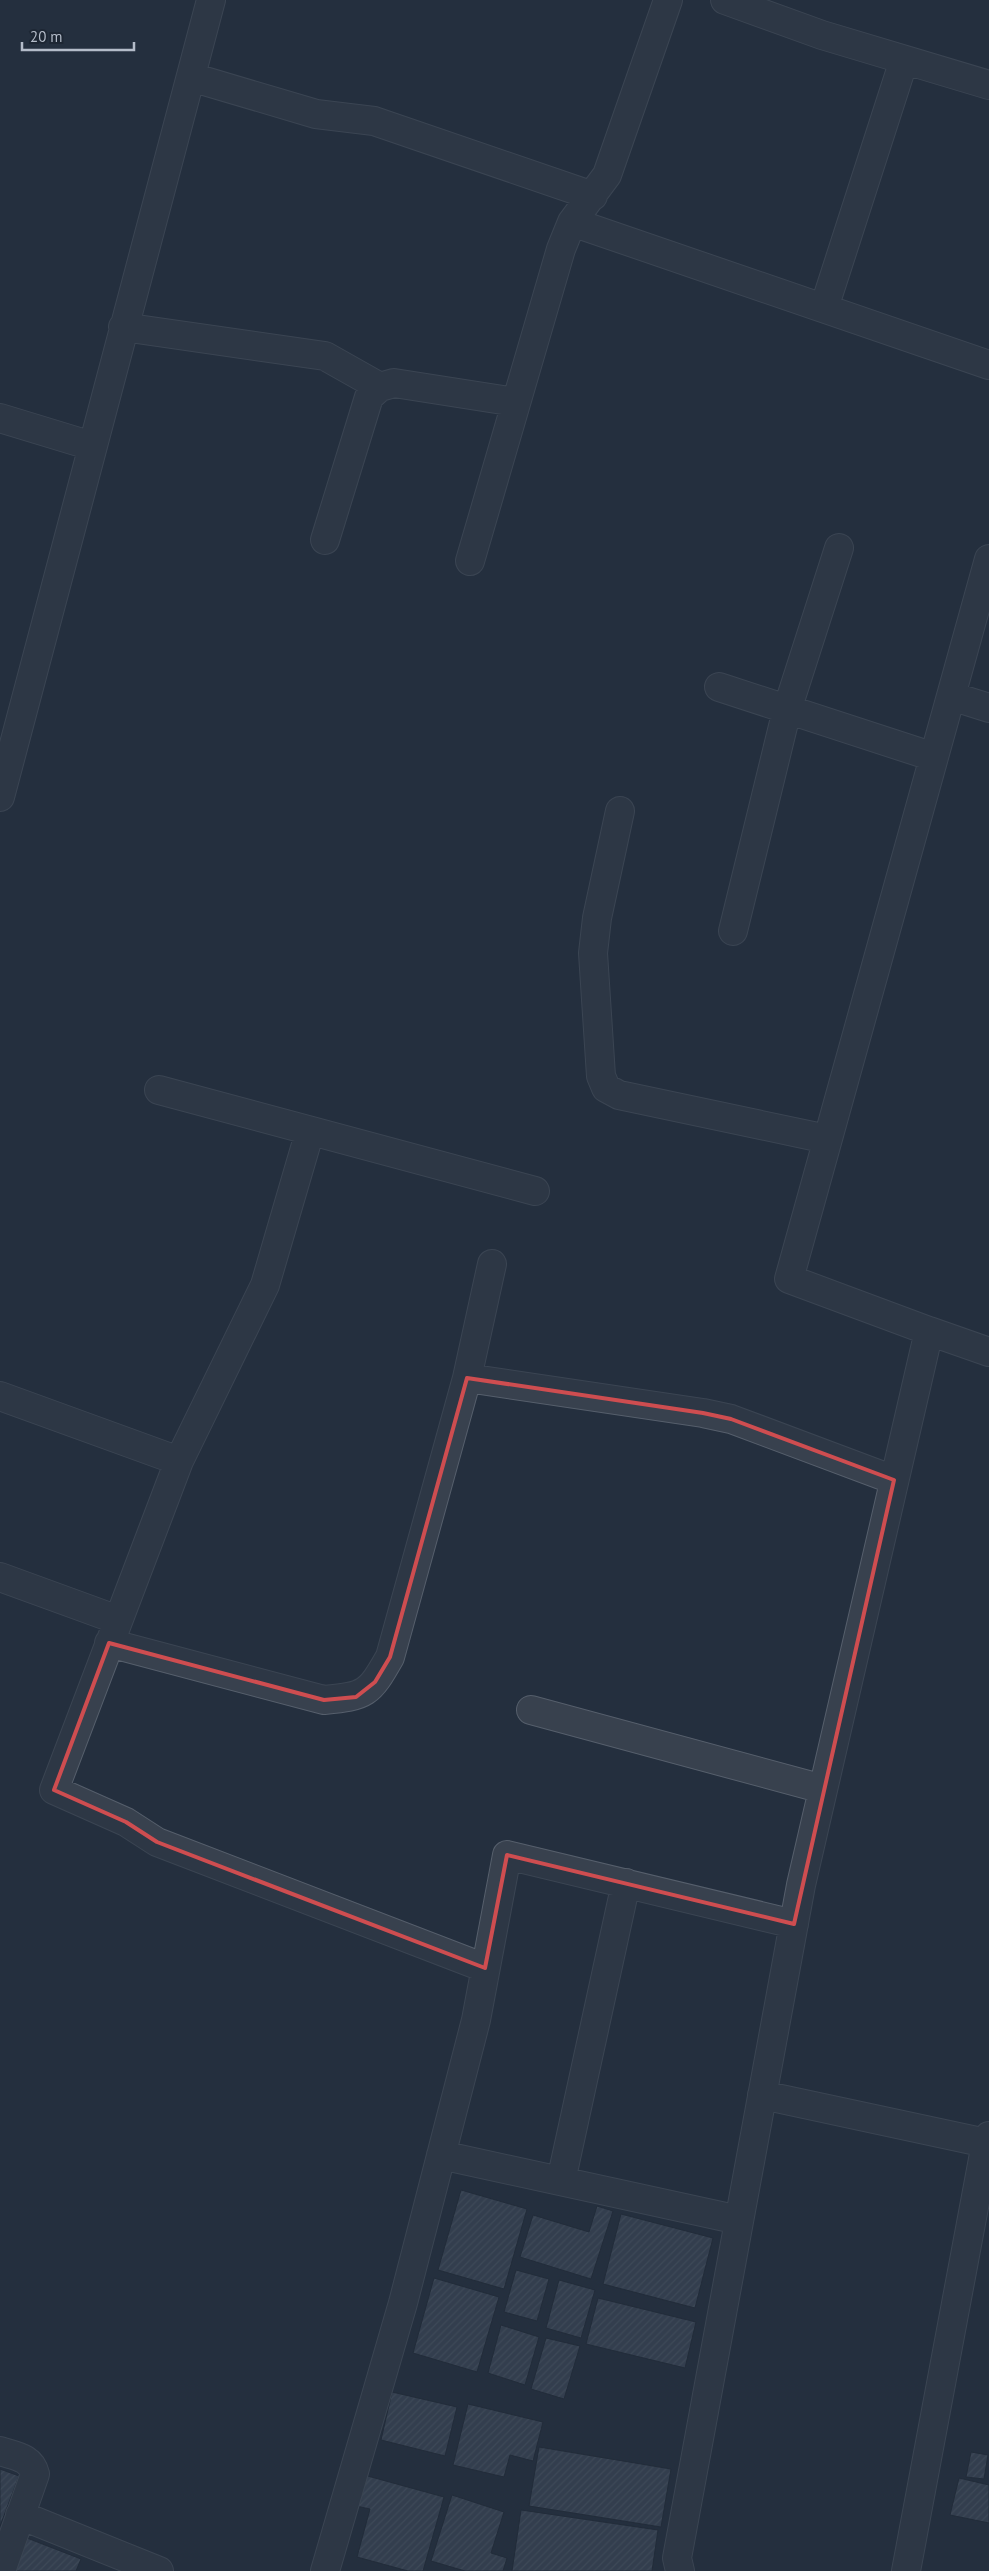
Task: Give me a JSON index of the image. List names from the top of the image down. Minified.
{"scale_bar":"20 m"}
